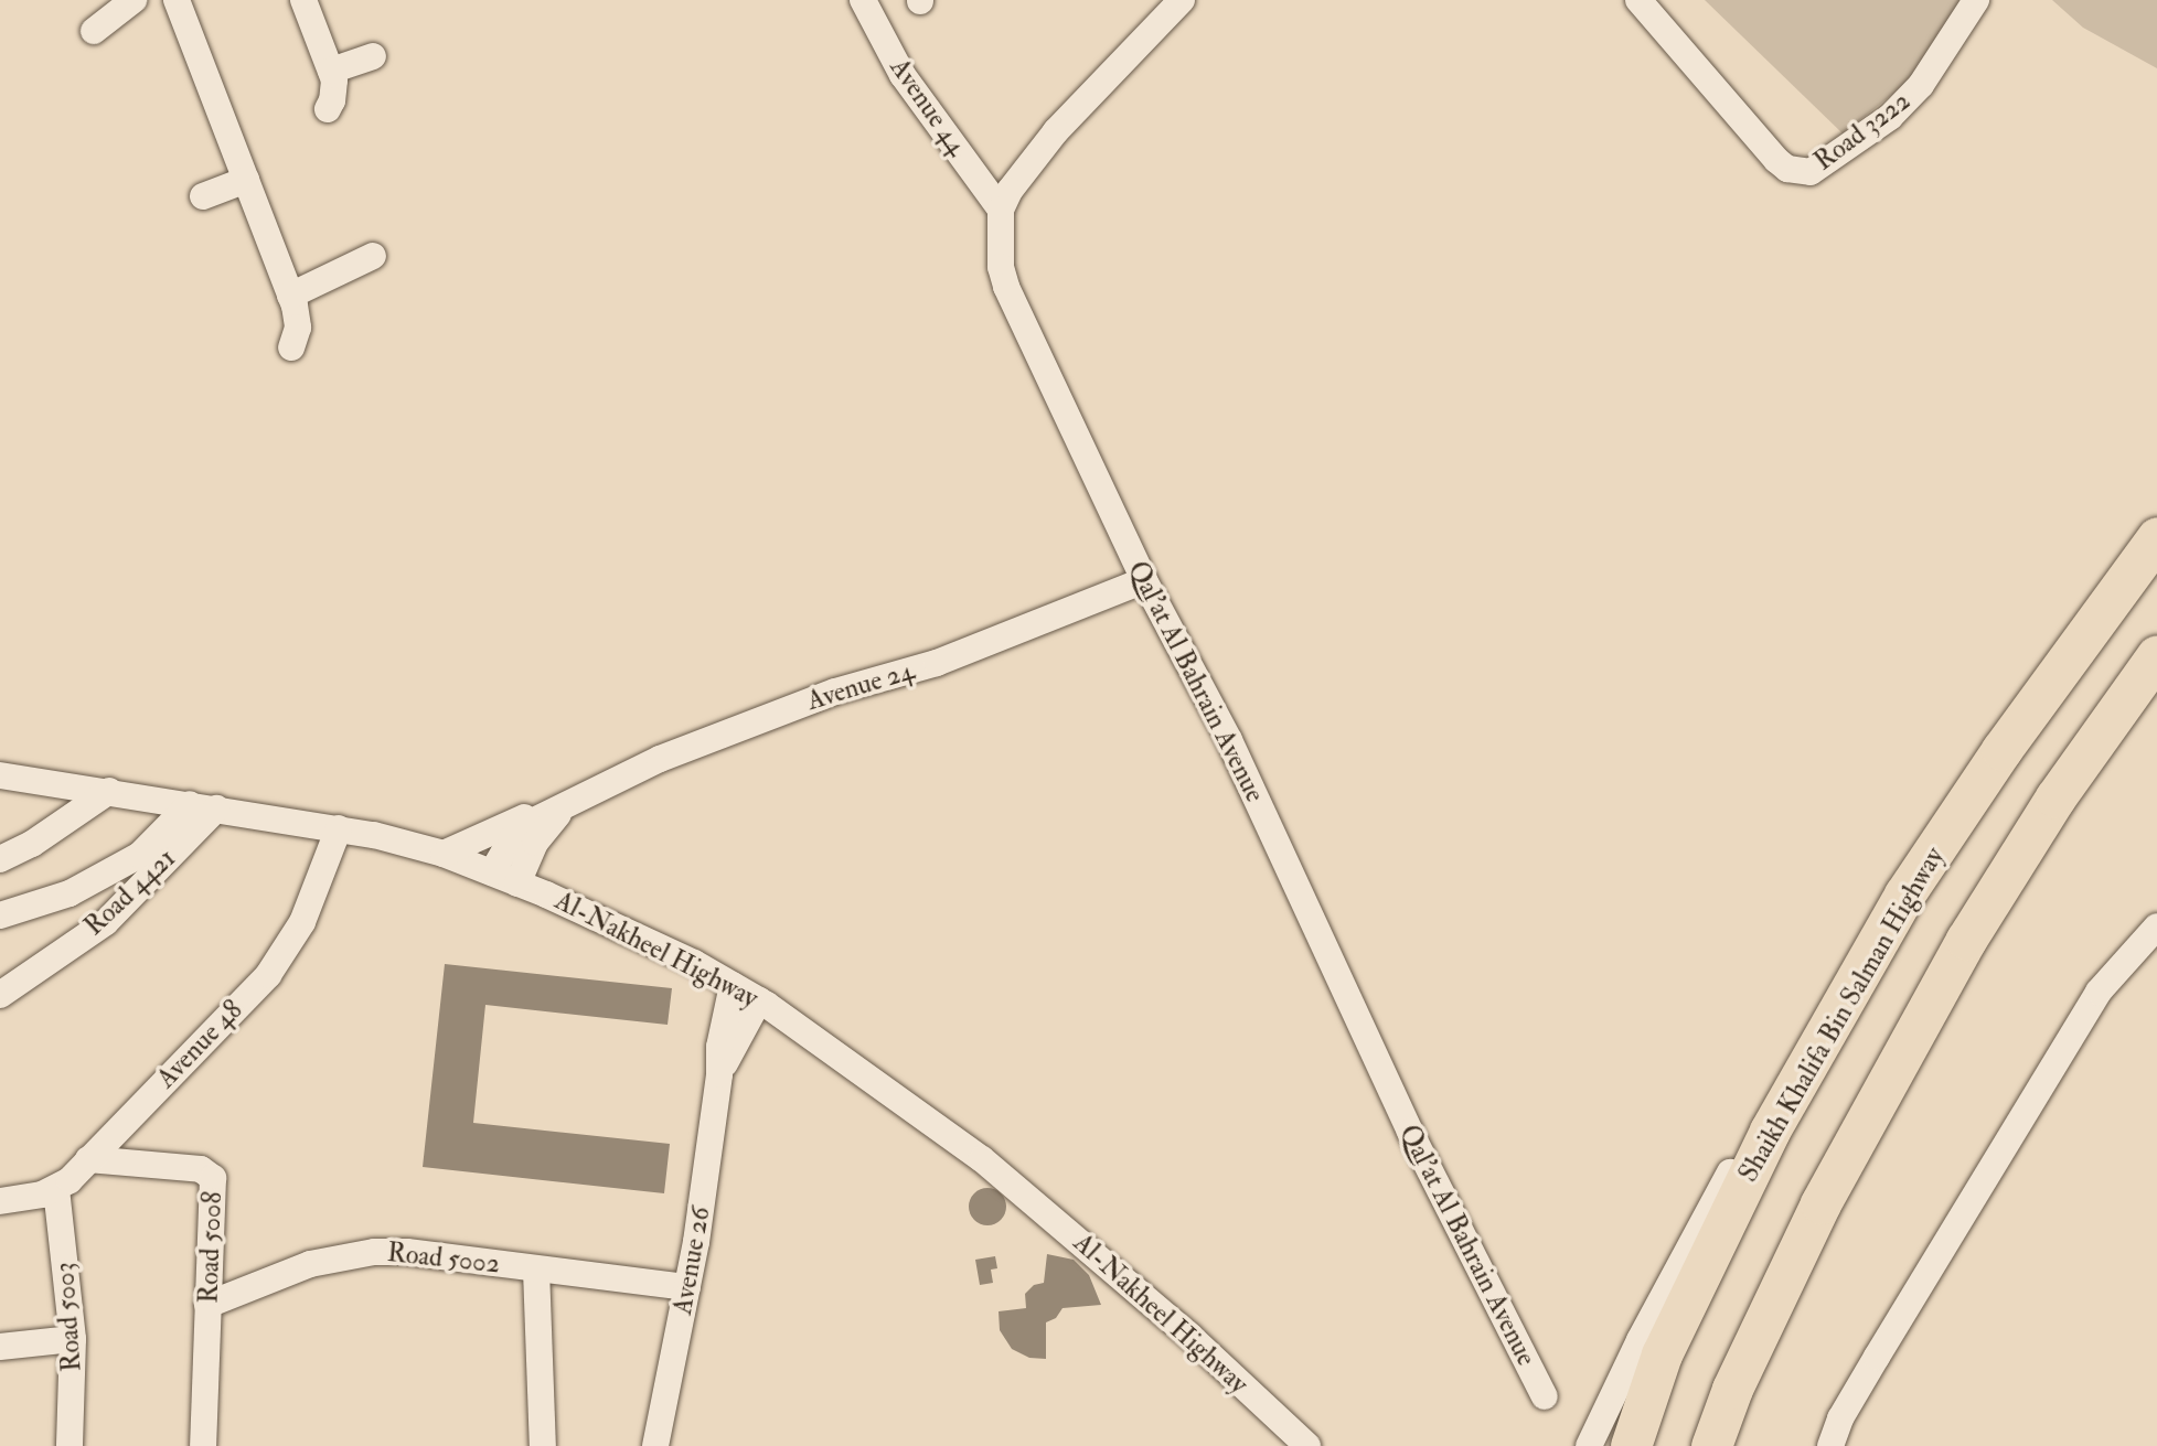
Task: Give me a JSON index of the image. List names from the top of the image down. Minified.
{"streets":{"highway":["Shaikh Khalifa Bin Salman Highway"],"street":["Avenue 44","Road 3222","Qal'at Al Bahrain Avenue","Avenue 24","Road 4421","Al-Nakheel Highway","Avenue 48","Road 5008","Road 5002","Avenue 26","Road 5003"]},"crossings":[["Avenue 44","Qal'at Al Bahrain Avenue"],["Qal'at Al Bahrain Avenue","Avenue 24"],["Avenue 24","Al-Nakheel Highway"],["Road 4421","Al-Nakheel Highway"],["Al-Nakheel Highway","Avenue 48"],["Al-Nakheel Highway","Avenue 26"],["Avenue 48","Road 5008"],["Avenue 48","Road 5003"],["Road 5008","Road 5002"],["Road 5002","Avenue 26"]]}
